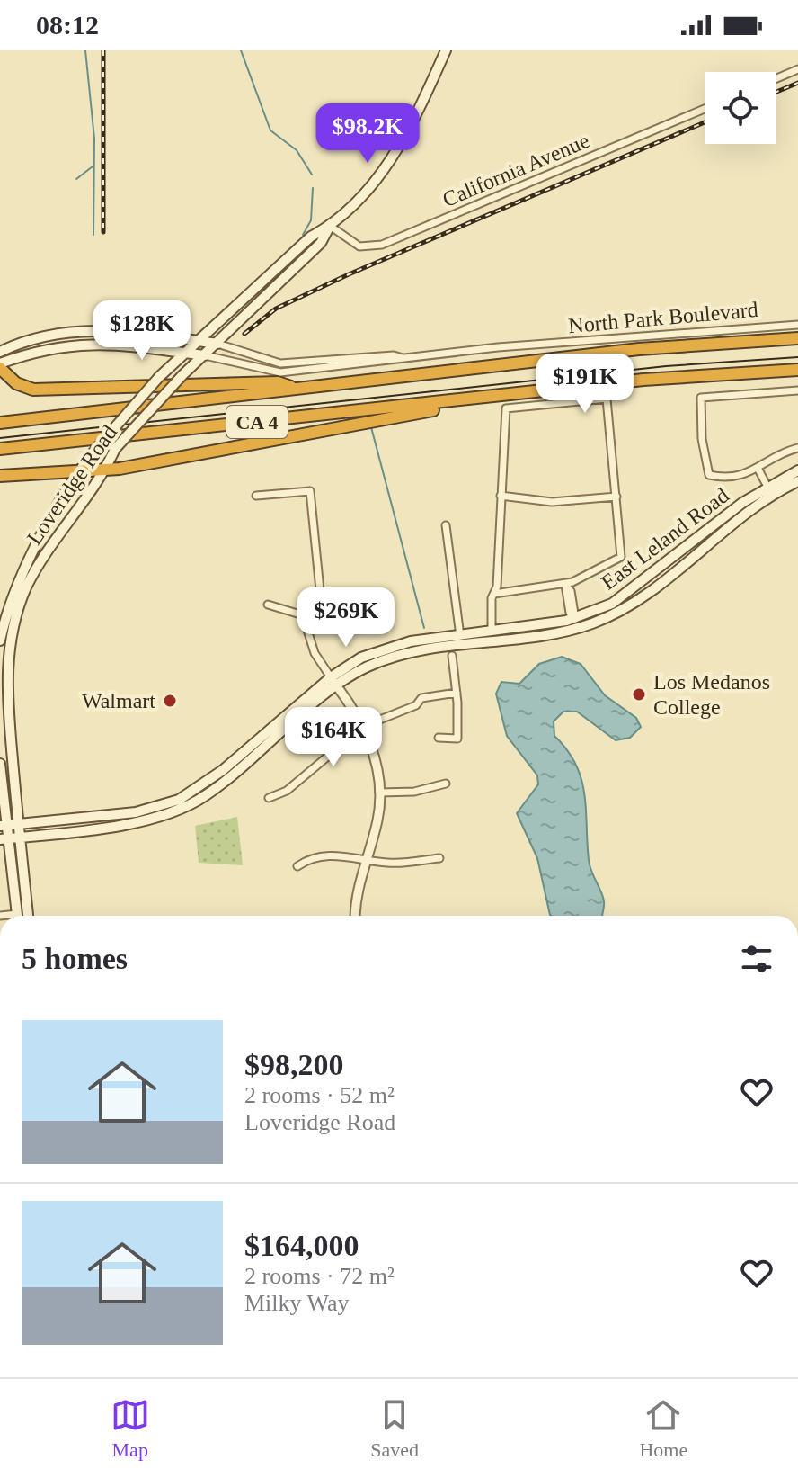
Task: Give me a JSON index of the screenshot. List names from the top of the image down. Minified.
{"streets":{"highway":["CA 4"],"main road":["Loveridge Road","East Leland Road"],"street":["California Avenue","North Park Boulevard"]},"crossings":[["California Avenue","Loveridge Road"],["North Park Boulevard","Loveridge Road"],["Loveridge Road","East Leland Road"]],"places":["Los Medanos College","Walmart"],"page":{"status":"08:12","price":["$98.2K","$128K","$191K","$269K","$164K"],"heading":"5 homes","list":[{"name":"$98,200","note":"2 rooms · 52 m² · Loveridge Road"},{"name":"$164,000","note":"2 rooms · 72 m² · Milky Way"}],"tabs":["Map","Saved","Home"]}}
